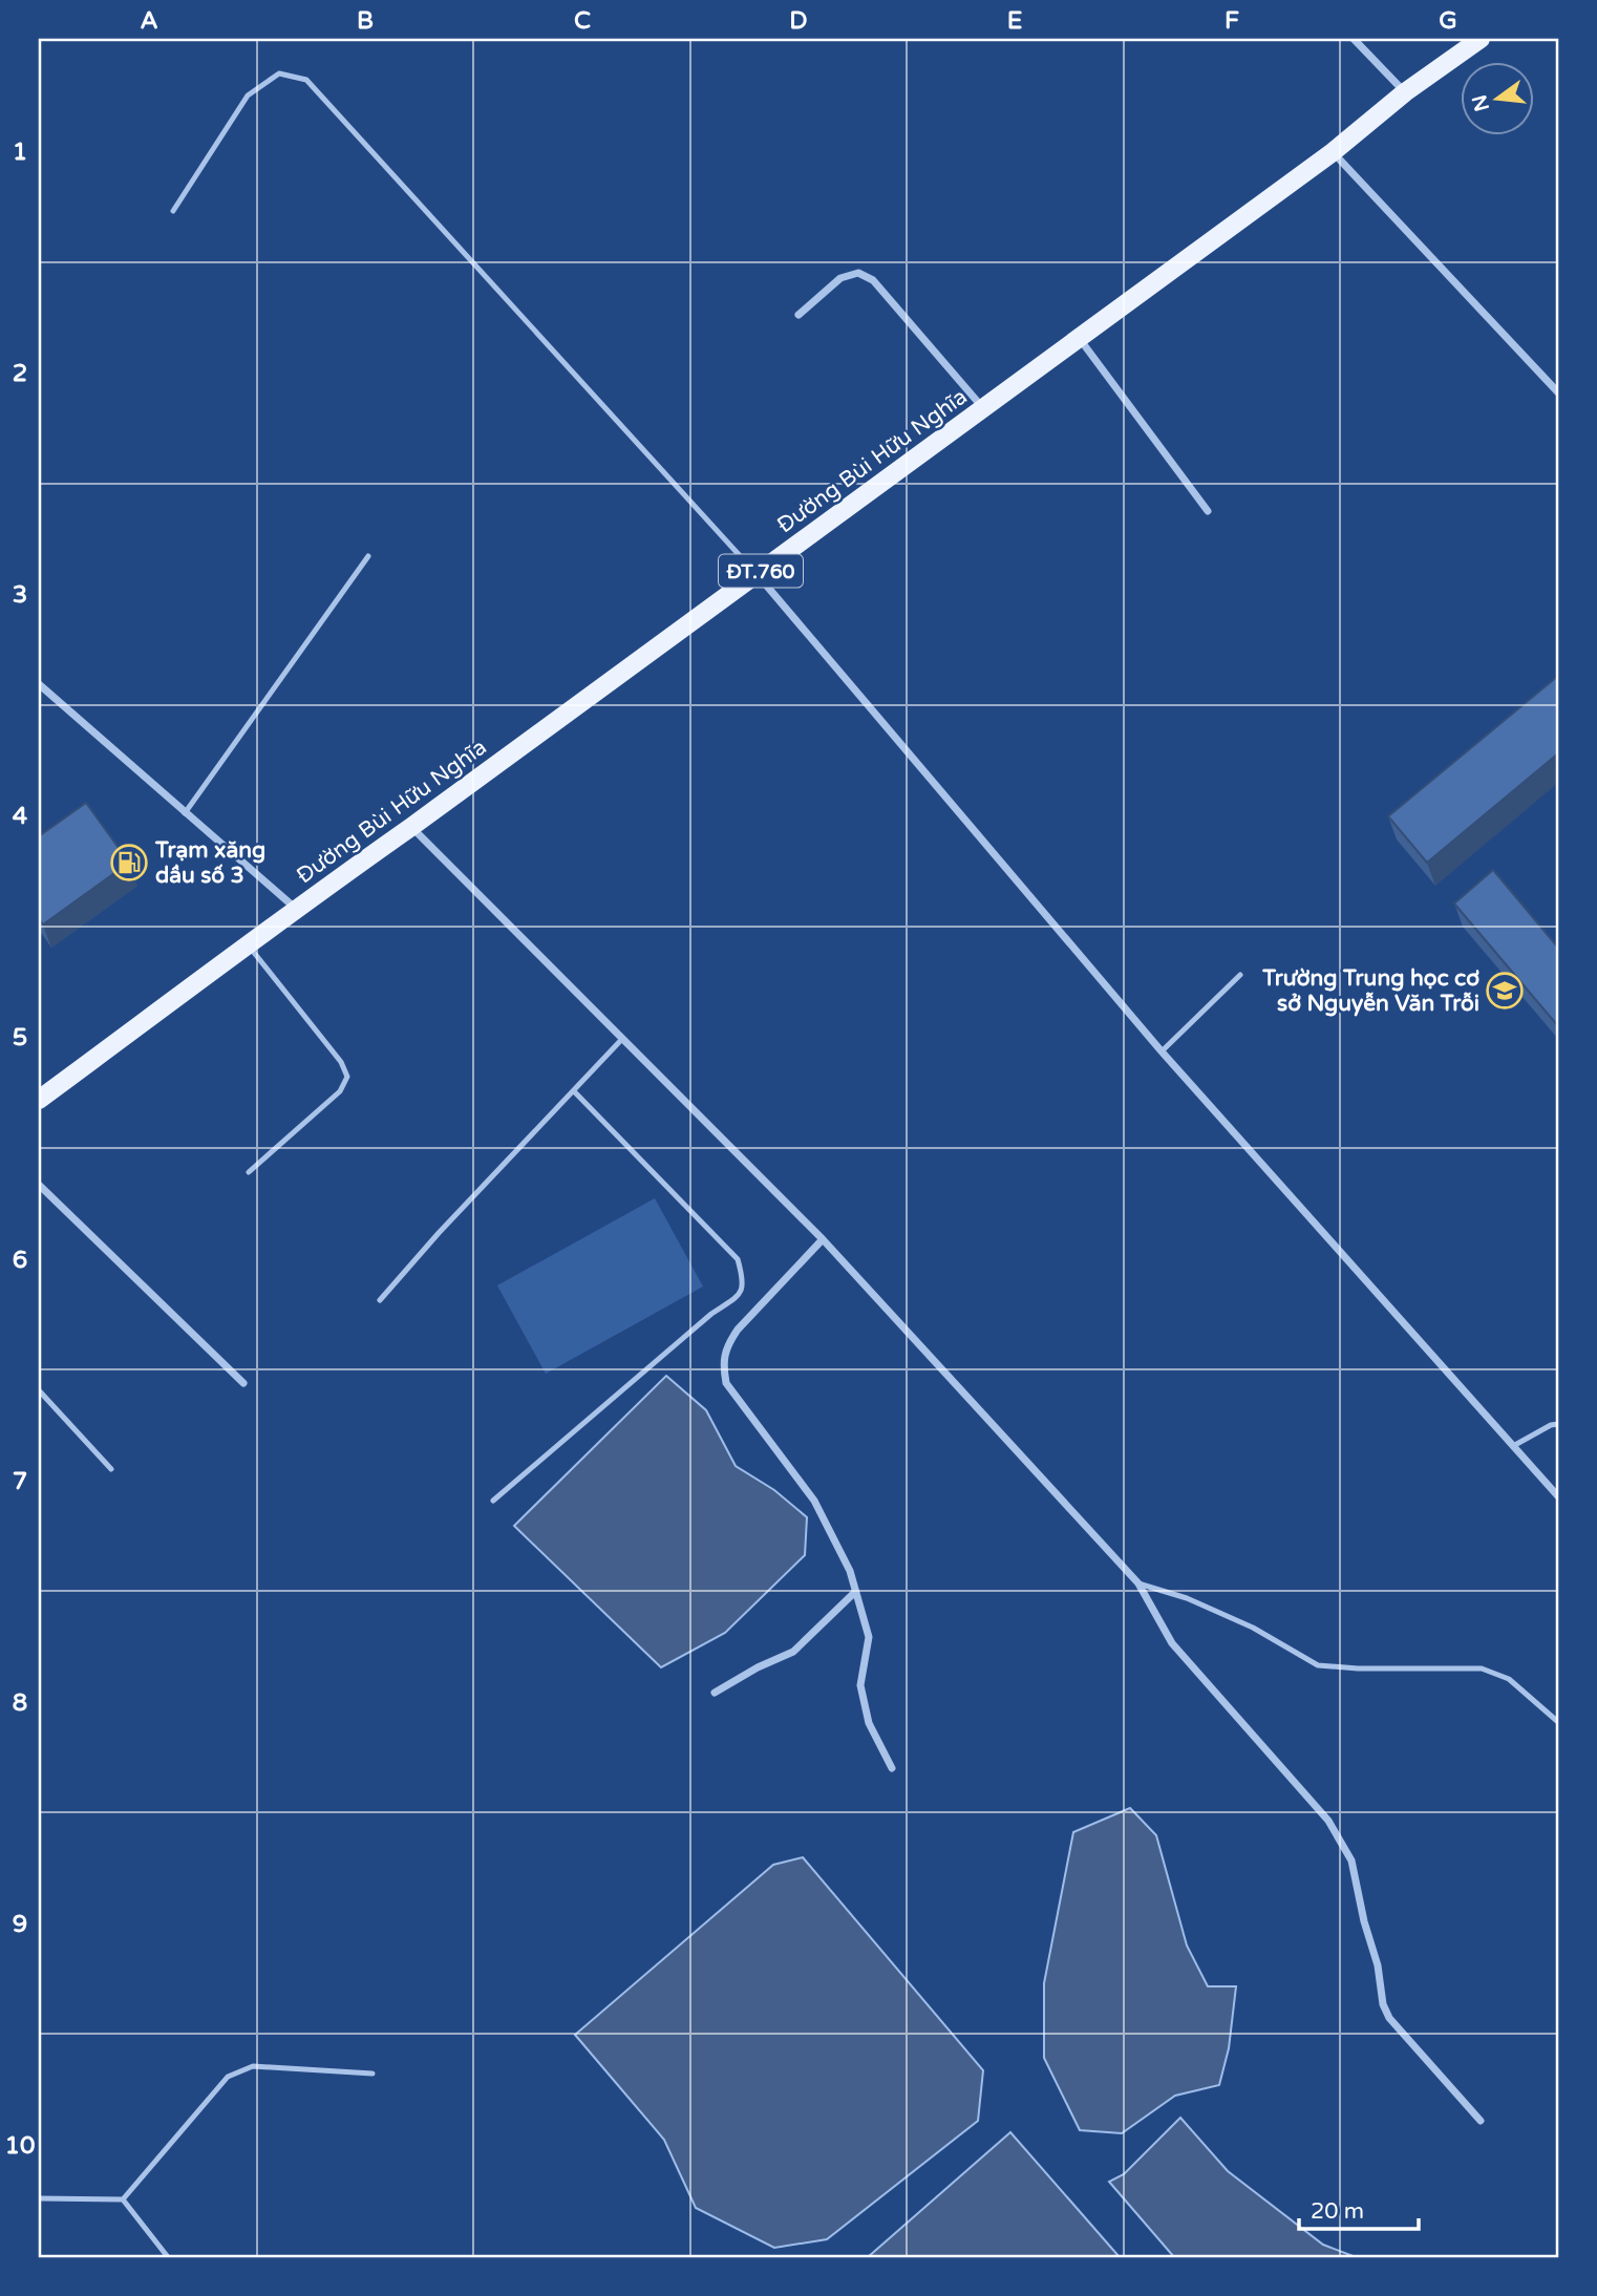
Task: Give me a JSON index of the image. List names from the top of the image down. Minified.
{"streets":{"main road":["Đường Bùi Hữu Nghĩa","ĐT.760"]},"places":{"fuel station":["Trạm xăng dầu số 3"],"school or university":["Trường Trung học cơ sở Nguyễn Văn Trỗi"]},"scale_bar":"20 m","north":"left","grid":{"columns":["A","B","C","D","E","F","G"],"rows":["1","2","3","4","5","6","7","8","9","10"]}}
